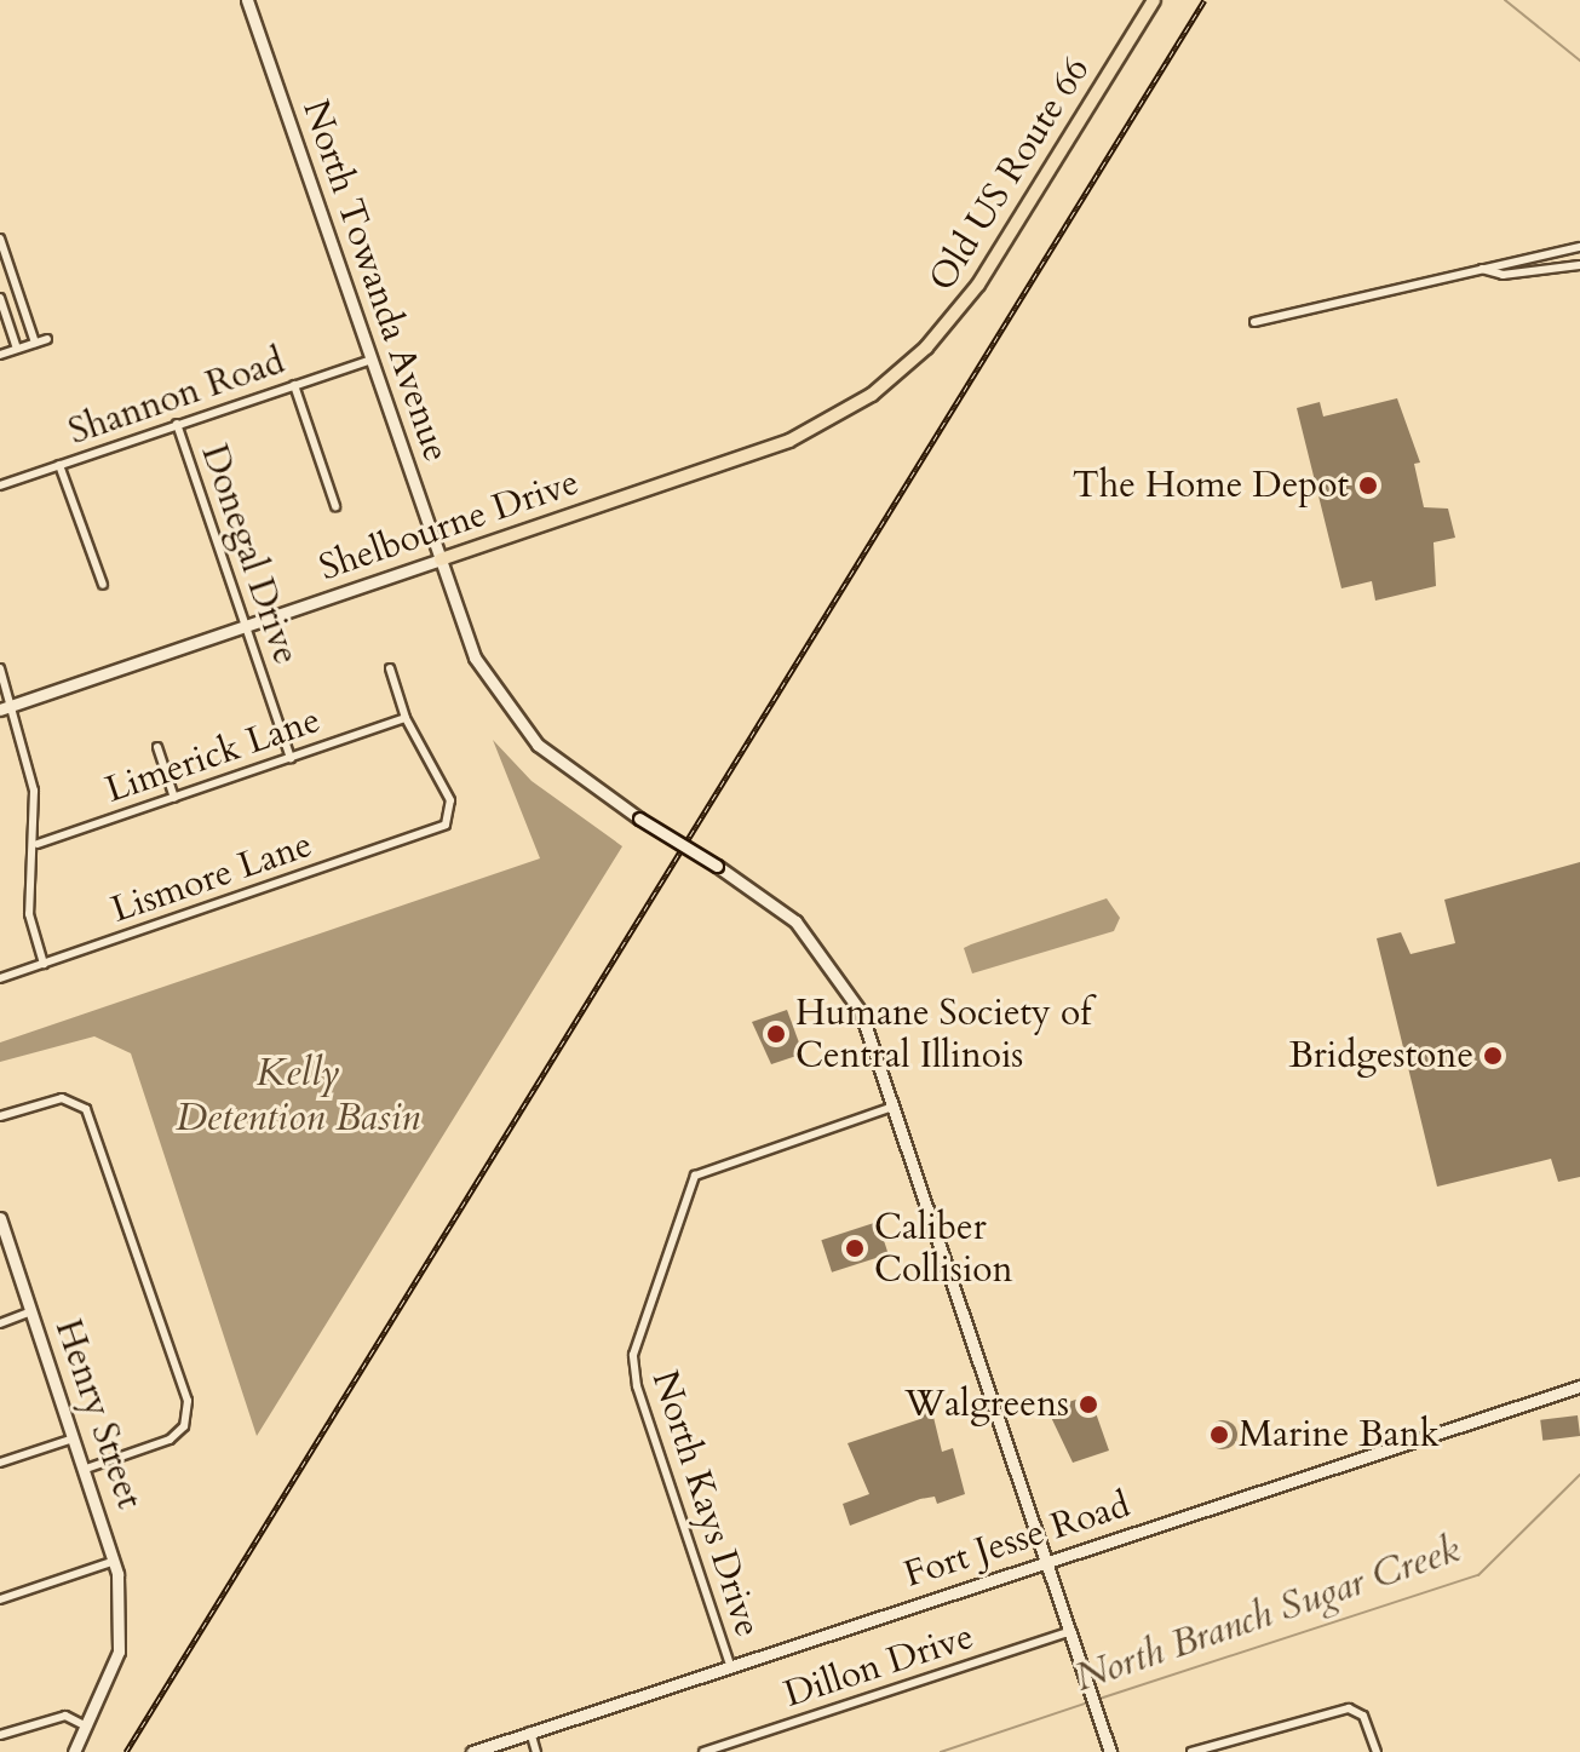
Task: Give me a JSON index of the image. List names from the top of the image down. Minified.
{"streets":{"main road":["Old US Route 66","North Towanda Avenue","Shelbourne Drive","Henry Street","Fort Jesse Road"],"street":["Shannon Road","Donegal Drive","Limerick Lane","Lismore Lane","North Kays Drive","Dillon Drive"]},"crossings":[["Old US Route 66","Shelbourne Drive"],["North Towanda Avenue","Shannon Road"],["North Towanda Avenue","Shelbourne Drive"],["North Towanda Avenue","North Kays Drive"],["North Towanda Avenue","Fort Jesse Road"],["North Towanda Avenue","Dillon Drive"],["Shannon Road","Donegal Drive"],["Shelbourne Drive","Donegal Drive"],["Donegal Drive","Limerick Lane"],["Limerick Lane","Lismore Lane"],["North Kays Drive","Fort Jesse Road"]],"water":["Kelly Detention Basin","North Branch Sugar Creek"],"places":["The Home Depot","Humane Society of Central Illinois","Bridgestone","Caliber Collision","Walgreens","Marine Bank"]}
